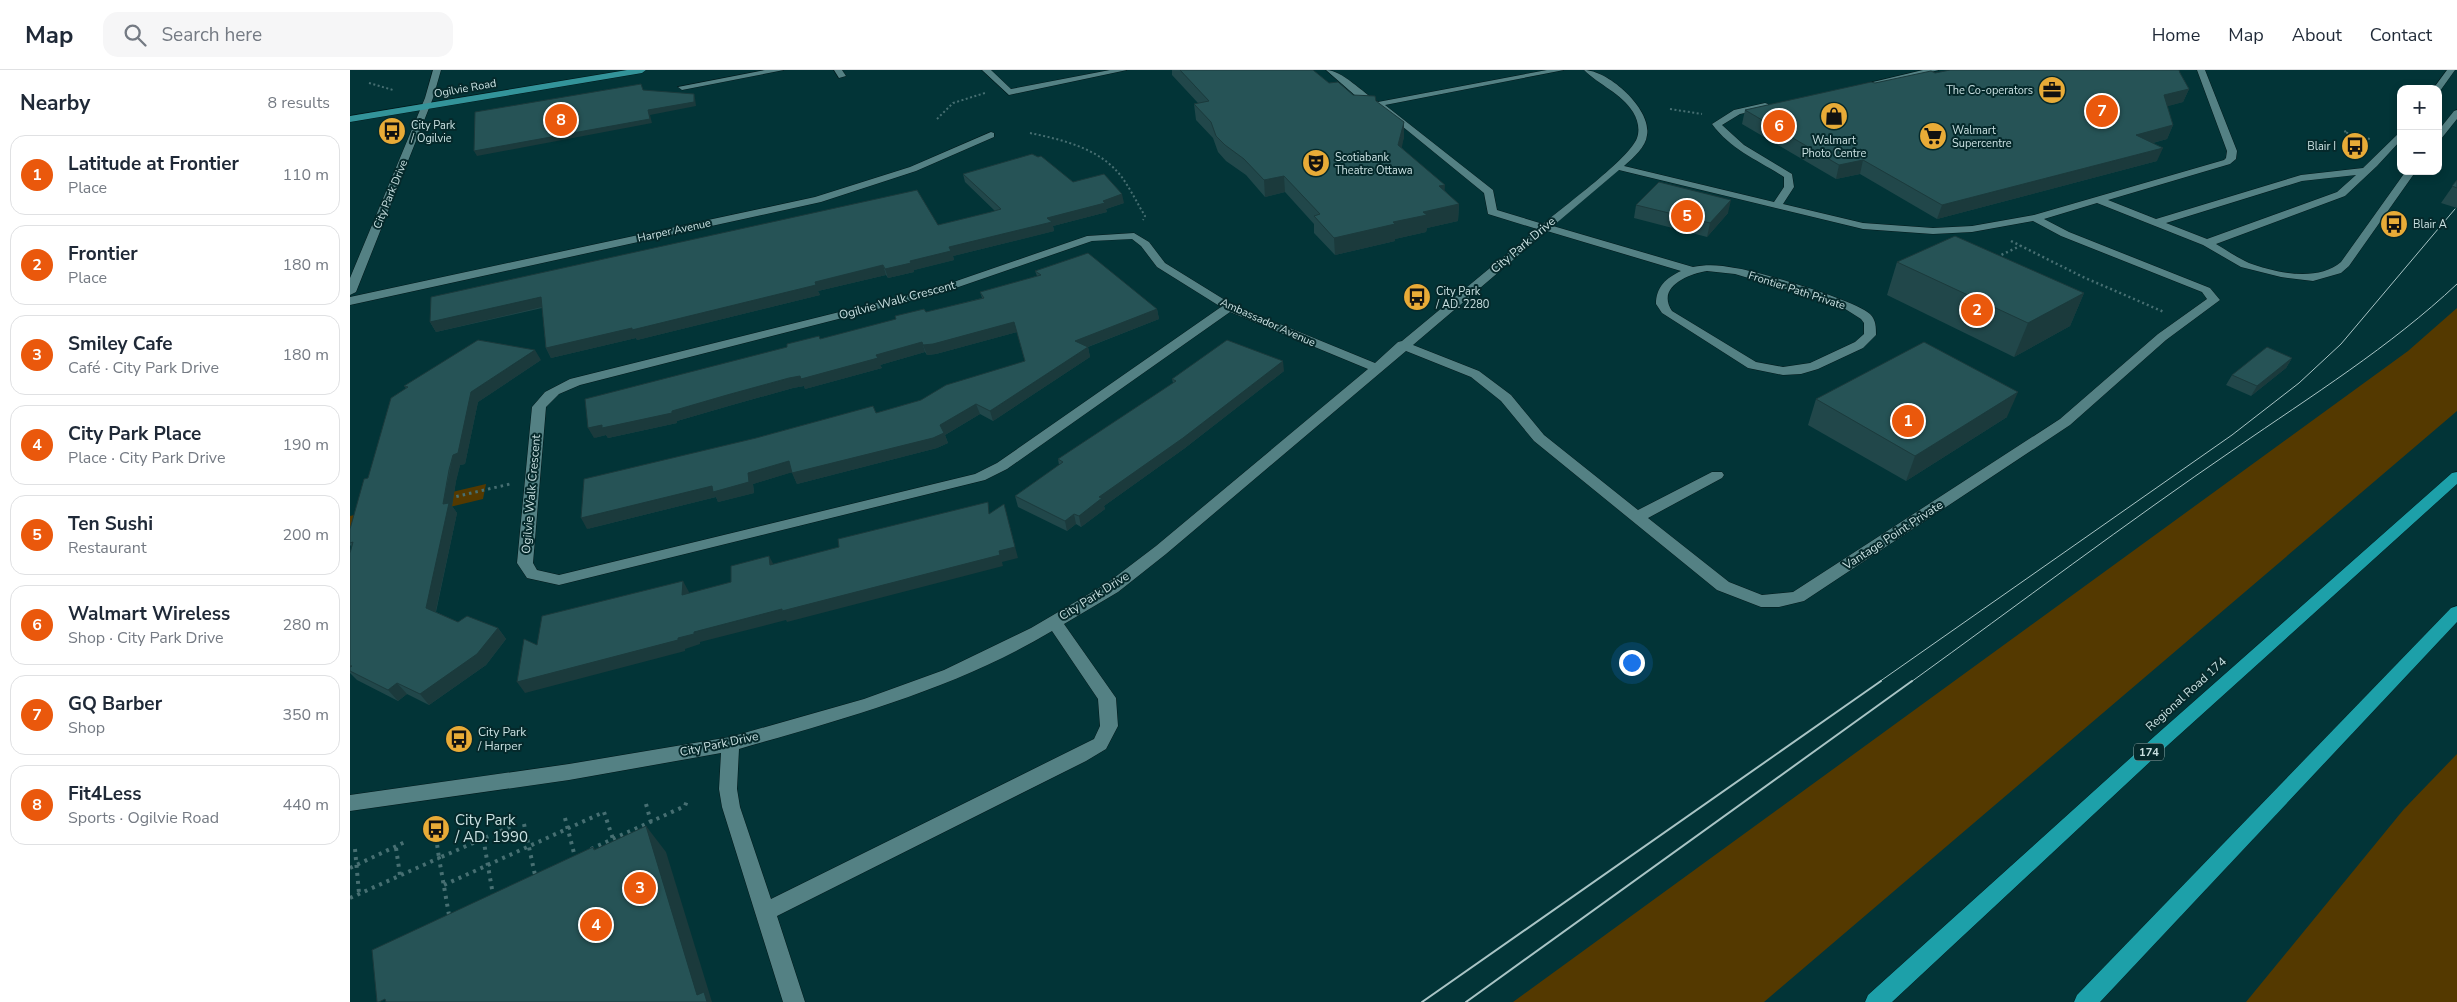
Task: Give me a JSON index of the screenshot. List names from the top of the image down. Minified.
{"streets":{"highway":["Regional Road 174","174"],"main road":["Ogilvie Road"],"street":["City Park Drive","Harper Avenue","Frontier Path Private","Ogilvie Walk Crescent","Ambassador Avenue","Vantage Point Private"]},"crossings":[["Ogilvie Road","City Park Drive"],["City Park Drive","Frontier Path Private"],["City Park Drive","Ambassador Avenue"],["City Park Drive","Vantage Point Private"],["Ogilvie Walk Crescent","Ambassador Avenue"]],"places":{"office":["The Co-operators"],"shop":["Walmart Photo Centre"],"bus stop":["City Park / Ogilvie","Blair I","Blair A","City Park / AD. 2280","City Park / Harper","City Park / AD. 1990"],"supermarket":["Walmart Supercentre"],"theatre":["Scotiabank Theatre Ottawa"]},"page":{"header":"Map","search":"Search here","nav":["Home","Map","About","Contact"],"heading":["Nearby","8 results"],"map_buttons":["+","−"],"pins":["7","8","6","5","2","1","3","4"],"list":[{"mark":"1","name":"Latitude at Frontier","note":"Place","value":"110 m"},{"mark":"2","name":"Frontier","note":"Place","value":"180 m"},{"mark":"3","name":"Smiley Cafe","note":"Café · City Park Drive","value":"180 m"},{"mark":"4","name":"City Park Place","note":"Place · City Park Drive","value":"190 m"},{"mark":"5","name":"Ten Sushi","note":"Restaurant","value":"200 m"},{"mark":"6","name":"Walmart Wireless","note":"Shop · City Park Drive","value":"280 m"},{"mark":"7","name":"GQ Barber","note":"Shop","value":"350 m"},{"mark":"8","name":"Fit4Less","note":"Sports · Ogilvie Road","value":"440 m"}]}}
